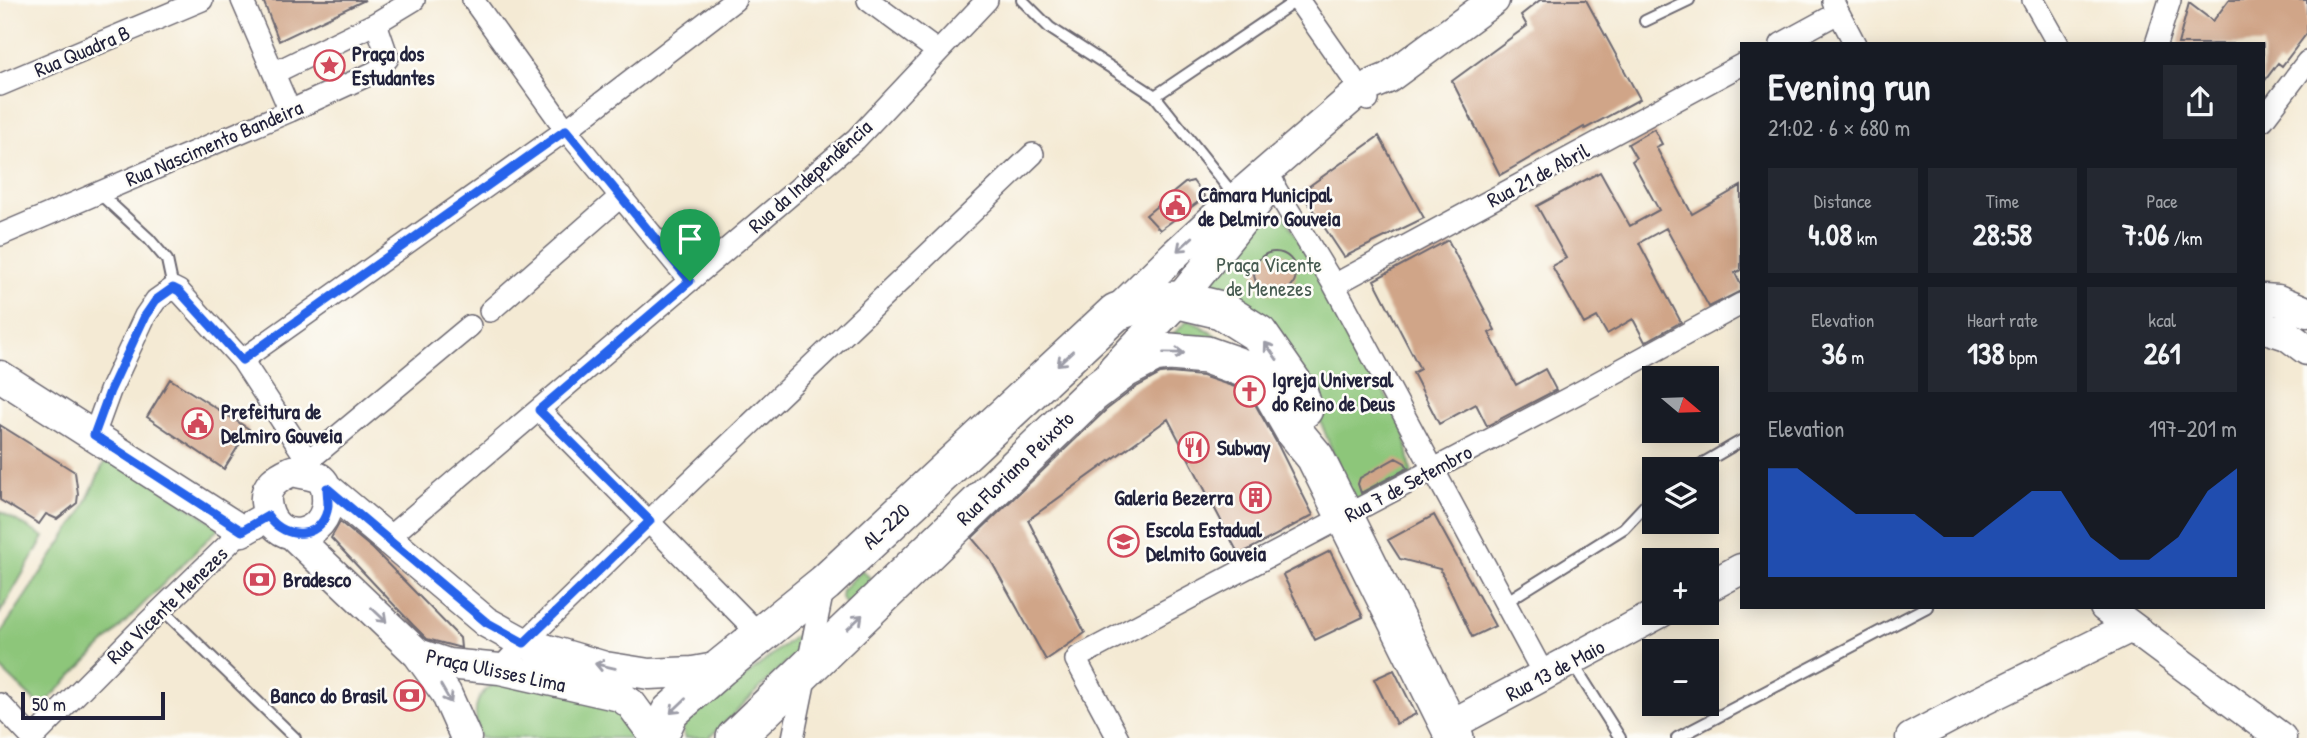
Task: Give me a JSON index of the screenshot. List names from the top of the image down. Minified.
{"streets":{"highway":["Rua Floriano Peixoto","AL-220"],"street":["Rua Quadra B","Rua Nascimento Bandeira","Rua 21 de Abril","Rua da Independência","Rua 7 de Setembro","Rua Vicente Menezes","Praça Ulisses Lima","Rua 13 de Maio"]},"crossings":[["Rua da Independência","Praça Ulisses Lima"],["Rua Floriano Peixoto","Rua 7 de Setembro"],["Rua Floriano Peixoto","AL-220"],["Rua Floriano Peixoto","Rua 13 de Maio"],["AL-220","Praça Ulisses Lima"]],"one_way":["AL-220"],"parks":["Praça Vicente de Menezes"],"places":{"place":["Praça dos Estudantes"],"public building":["Câmara Municipal de Delmiro Gouveia","Prefeitura de Delmiro Gouveia"],"church":["Igreja Universal do Reino de Deus"],"restaurant":["Subway"],"building":["Galeria Bezerra"],"school or university":["Escola Estadual Delmito Gouveia"],"bank":["Bradesco","Banco do Brasil"]},"scale_bar":"50 m","north":"right","page":{"heading":["Evening run","21:02 · 6 × 680 m"],"stats":[["Distance","4.08 km"],["Time","28:58"],["Pace","7:06 /km"],["Elevation","36 m"],["Heart rate","138 bpm"],["kcal","261"]],"map_buttons":["+","−"],"chart":["Elevation","197–201 m"],"scale":"50 m"}}
